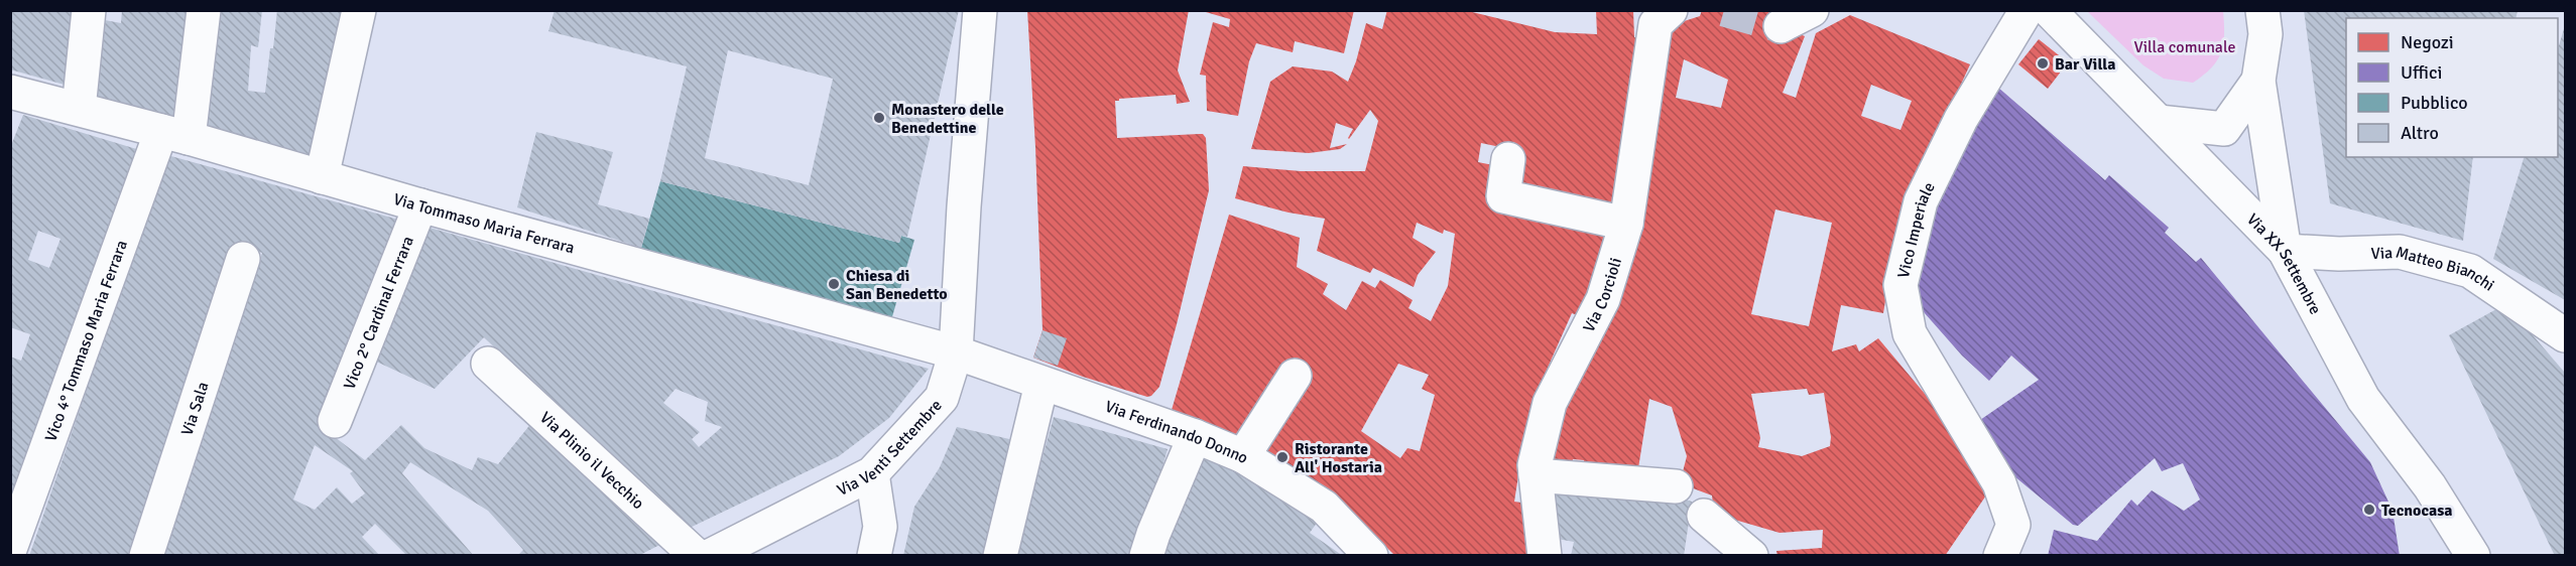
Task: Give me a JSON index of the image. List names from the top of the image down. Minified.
{"streets":{"street":["Via Tommaso Maria Ferrara","Vico Imperiale","Via XX Settembre","Via Matteo Bianchi","Via Corcioli","Vico 2° Cardinal Ferrara","Vico 4° Tommaso Maria Ferrara","Via Sala","Via Ferdinando Donno","Via Venti Settembre","Via Plinio il Vecchio"]},"crossings":[["Via Tommaso Maria Ferrara","Vico 2° Cardinal Ferrara"],["Via Tommaso Maria Ferrara","Vico 4° Tommaso Maria Ferrara"],["Via Tommaso Maria Ferrara","Via Ferdinando Donno"],["Via Tommaso Maria Ferrara","Via Venti Settembre"],["Via XX Settembre","Via Matteo Bianchi"],["Via Ferdinando Donno","Via Venti Settembre"]],"parks":["Villa comunale"],"places":["Bar Villa","Monastero delle Benedettine","Chiesa di San Benedetto","Ristorante All' Hostaria","Tecnocasa"],"legend":["Negozi","Uffici","Pubblico","Altro"]}
